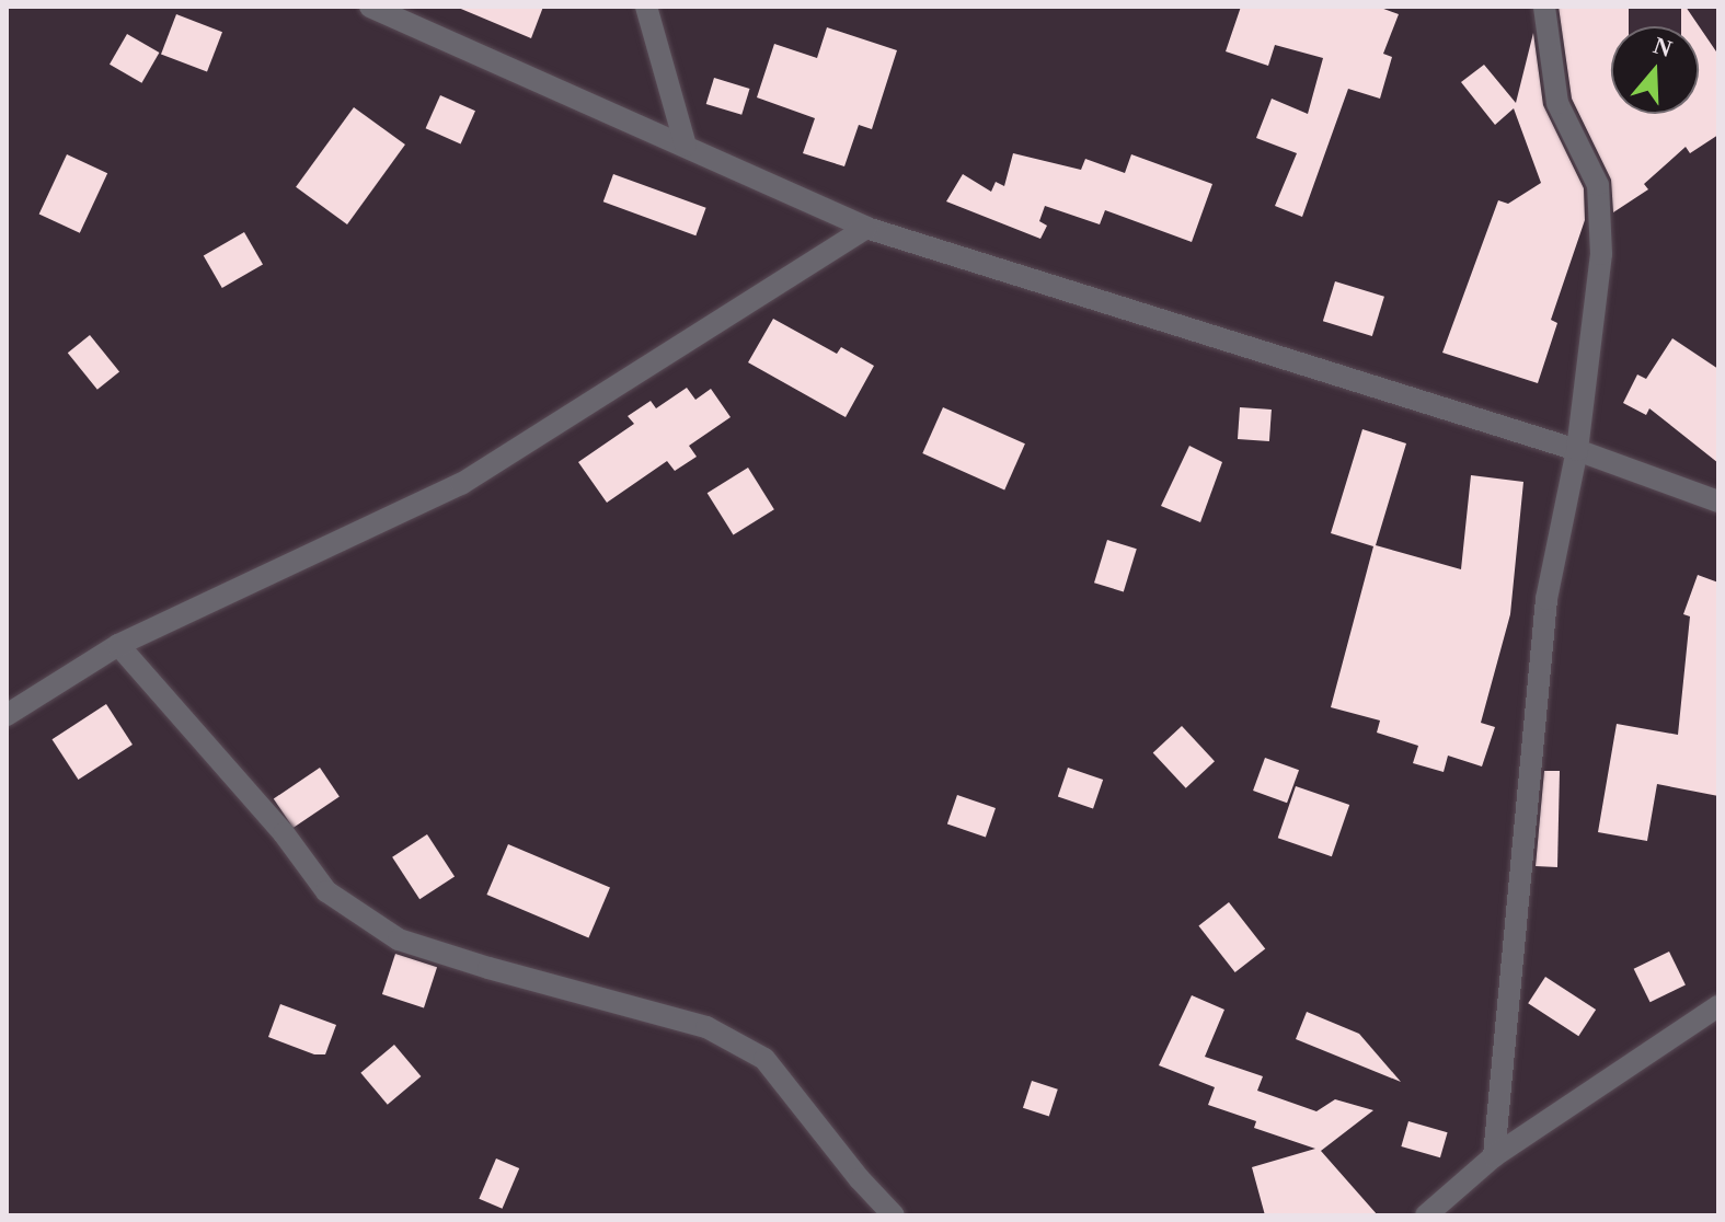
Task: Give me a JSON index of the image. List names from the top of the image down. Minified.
{"north":"top"}
